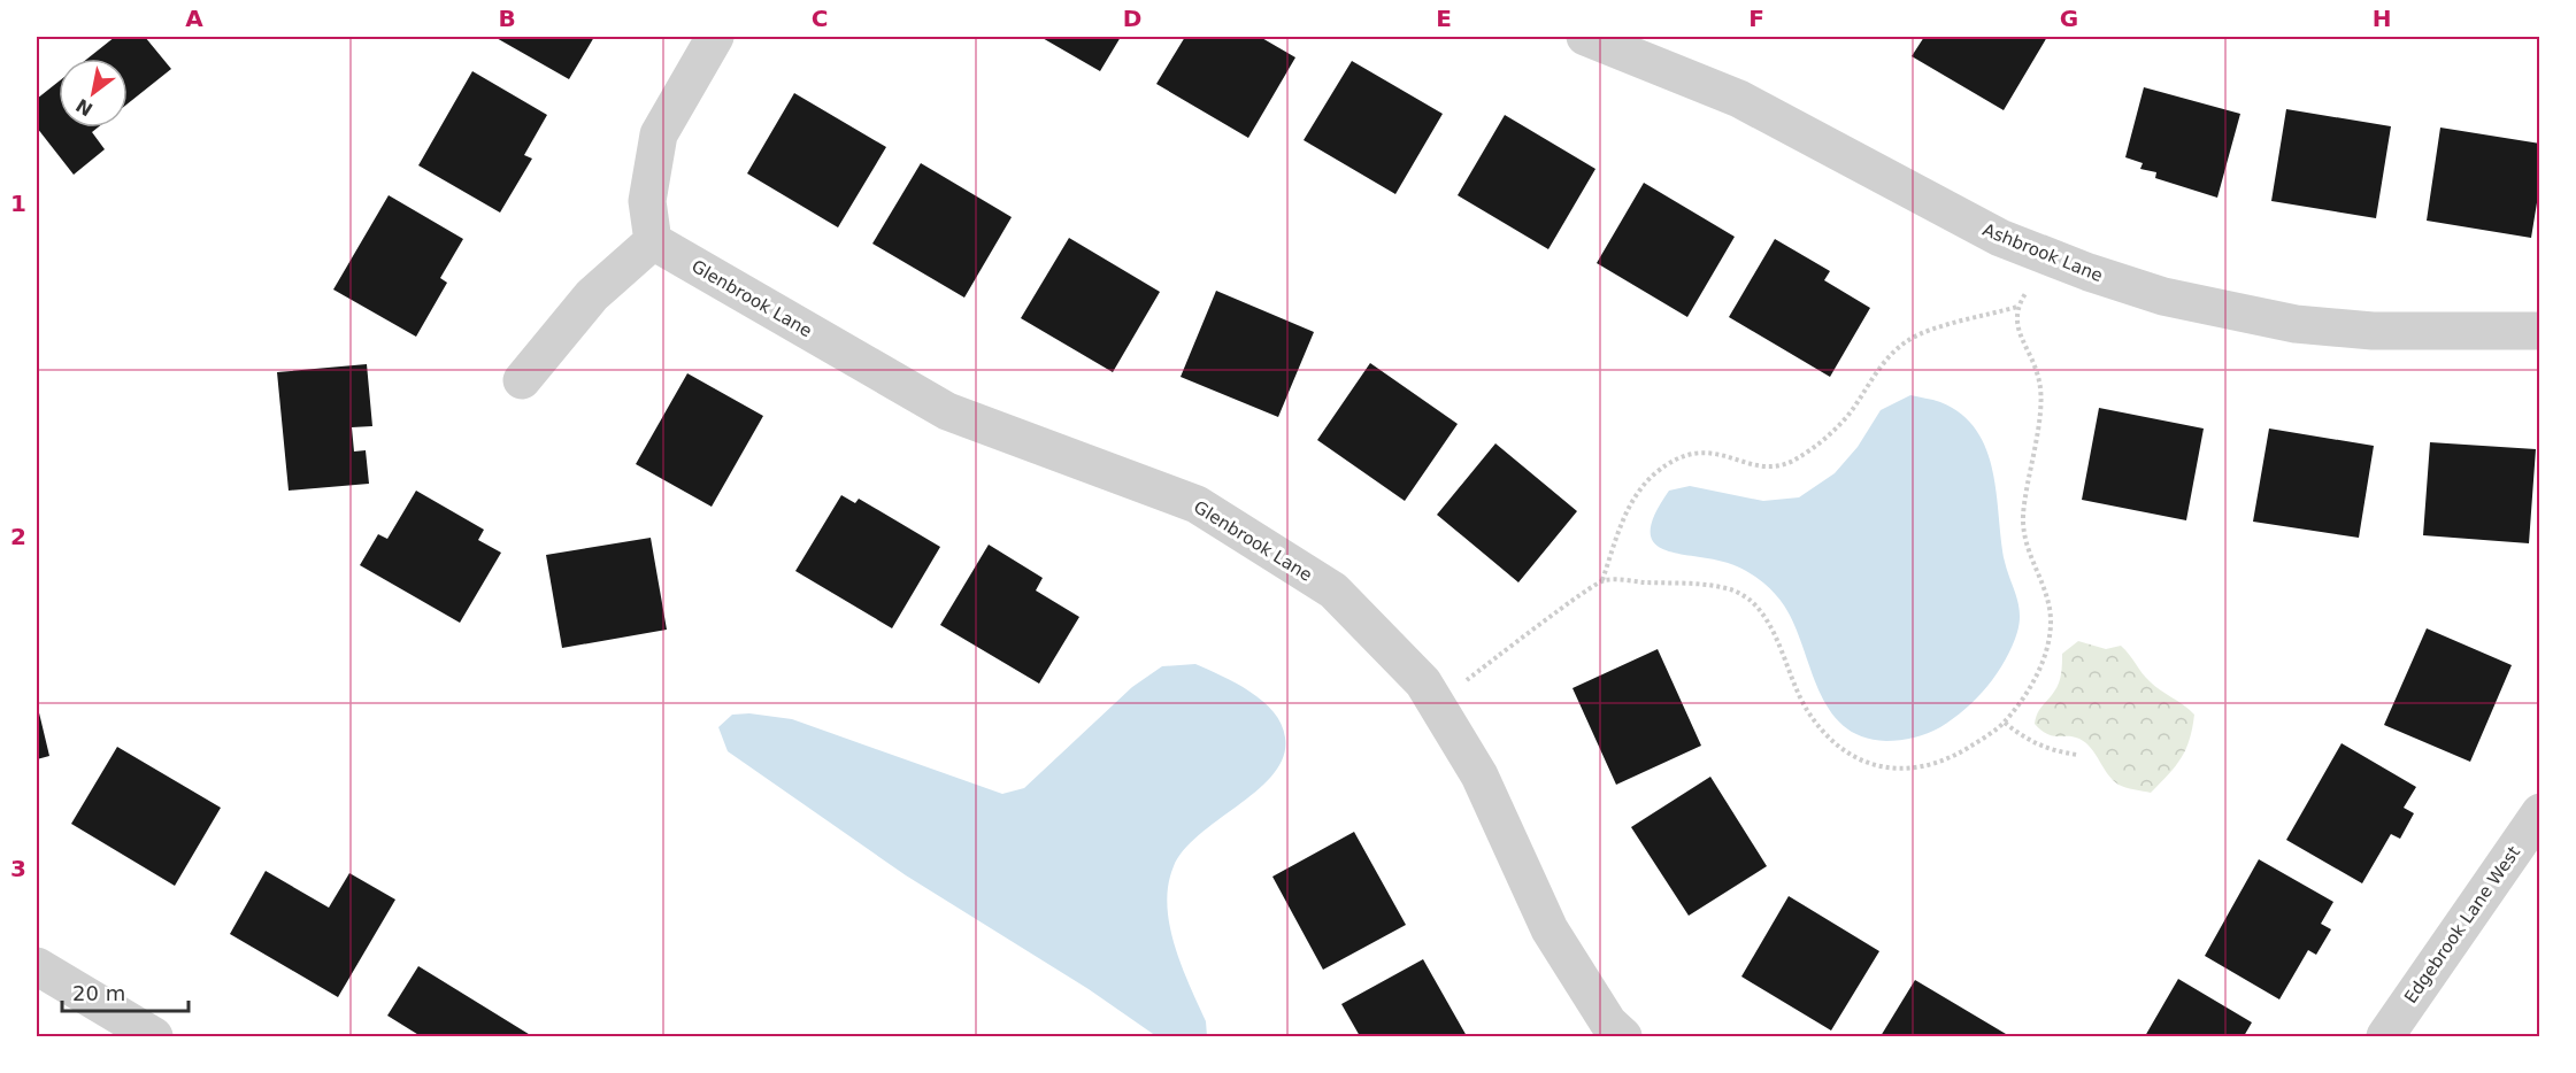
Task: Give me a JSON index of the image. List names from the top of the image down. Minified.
{"streets":{"street":["Ashbrook Lane","Glenbrook Lane","Edgebrook Lane West"]},"scale_bar":"20 m","north":"bottom left","grid":{"columns":["A","B","C","D","E","F","G","H"],"rows":["1","2","3"]}}
